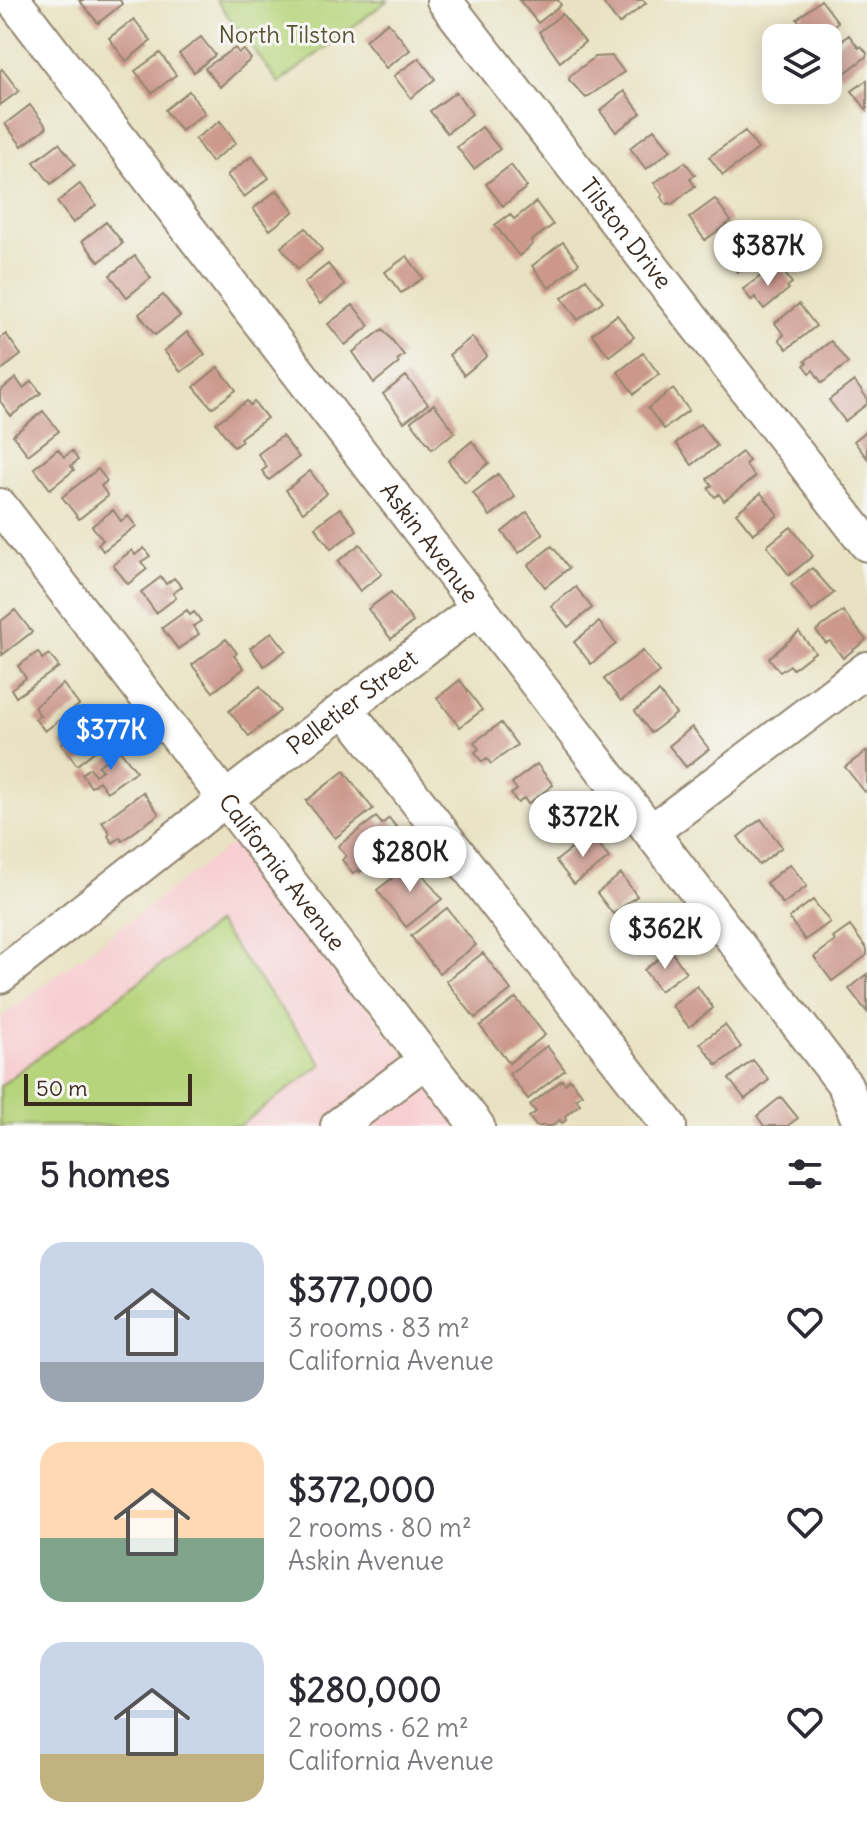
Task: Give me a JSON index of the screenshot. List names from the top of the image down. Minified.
{"streets":{"street":["Tilston Drive","Askin Avenue","Pelletier Street","California Avenue"]},"crossings":[["Askin Avenue","Pelletier Street"],["Pelletier Street","California Avenue"]],"parks":["North Tilston"],"scale_bar":"50 m","page":{"price":["$387K","$377K","$372K","$280K","$362K"],"scale":"50 m","heading":"5 homes","list":[{"name":"$377,000","note":"3 rooms · 83 m² · California Avenue"},{"name":"$372,000","note":"2 rooms · 80 m² · Askin Avenue"},{"name":"$280,000","note":"2 rooms · 62 m² · California Avenue"}]}}
